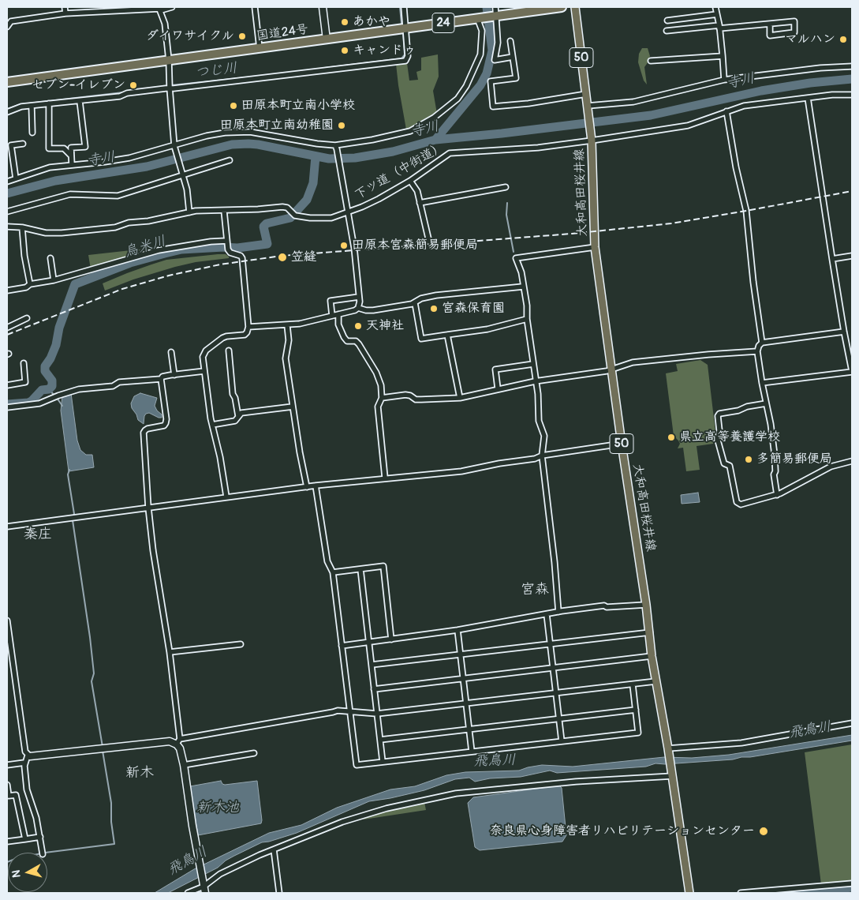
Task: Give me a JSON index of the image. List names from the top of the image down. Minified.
{"streets":{"highway":["24","国道24号"],"main road":["50","大和高田桜井線"],"street":["下ツ道（中街道）"]},"crossings":[["下ツ道（中街道）","大和高田桜井線"]],"districts":["秦庄","宮森","新木"],"water":["つじ川","寺川","烏米川","飛鳥川","新木池"],"places":["あかや","ダイワサイクル","マルハン","キャンドゥ","セブン-イレブン","田原本町立南小学校","田原本町立南幼稚園","田原本宮森簡易郵便局","笠縫","宮森保育園","天神社","県立高等養護学校","多簡易郵便局","奈良県心身障害者リハビリテーションセンター"],"north":"left"}
